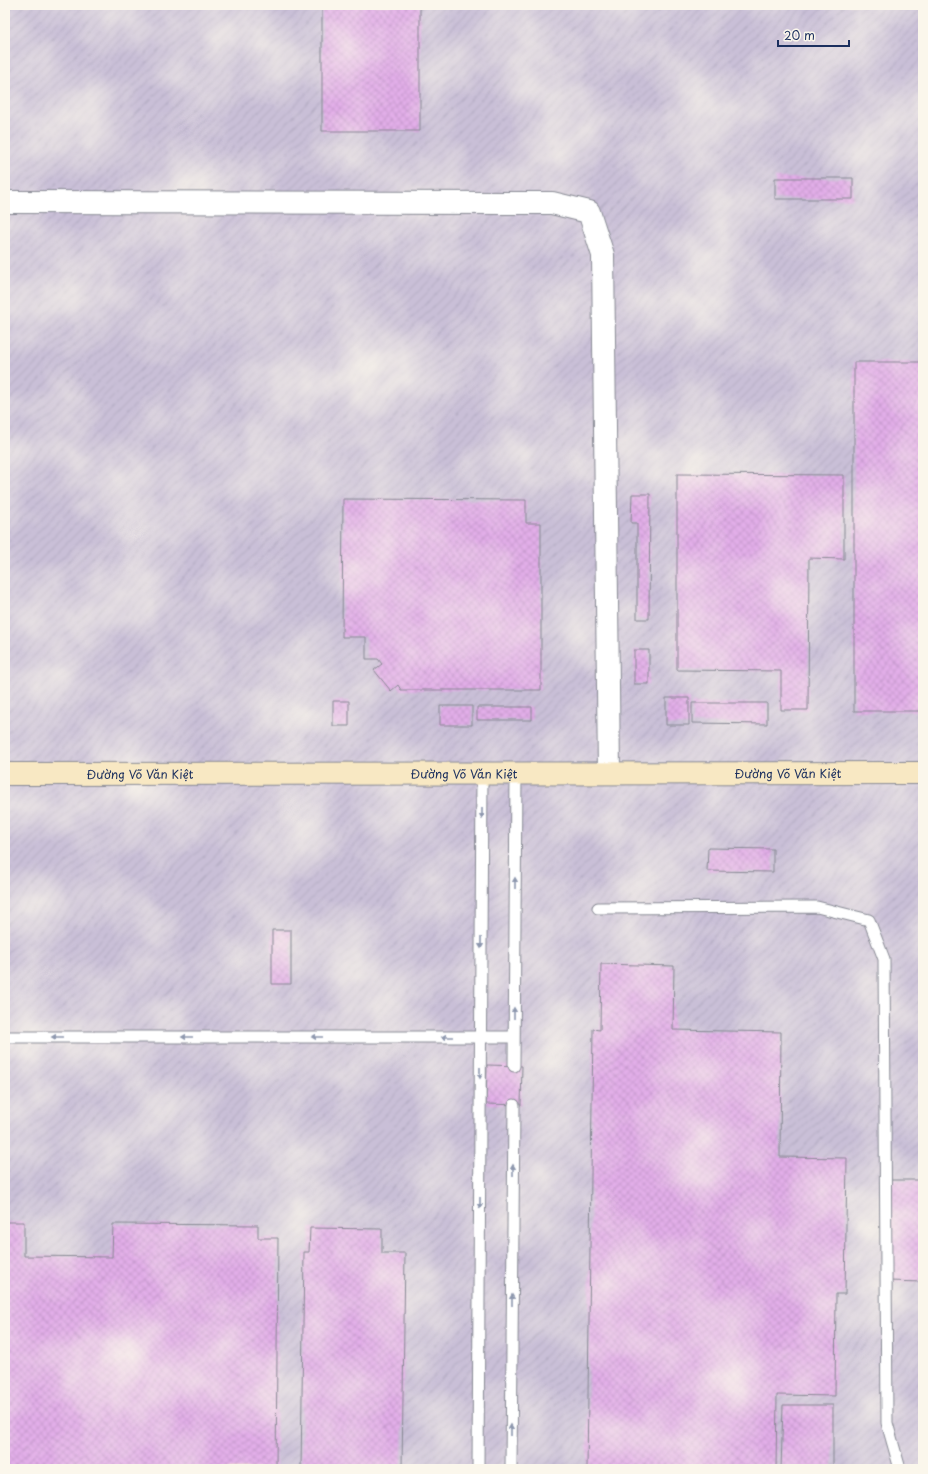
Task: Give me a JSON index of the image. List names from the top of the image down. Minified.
{"streets":{"street":["Đường Võ Văn Kiệt"]},"scale_bar":"20 m"}
